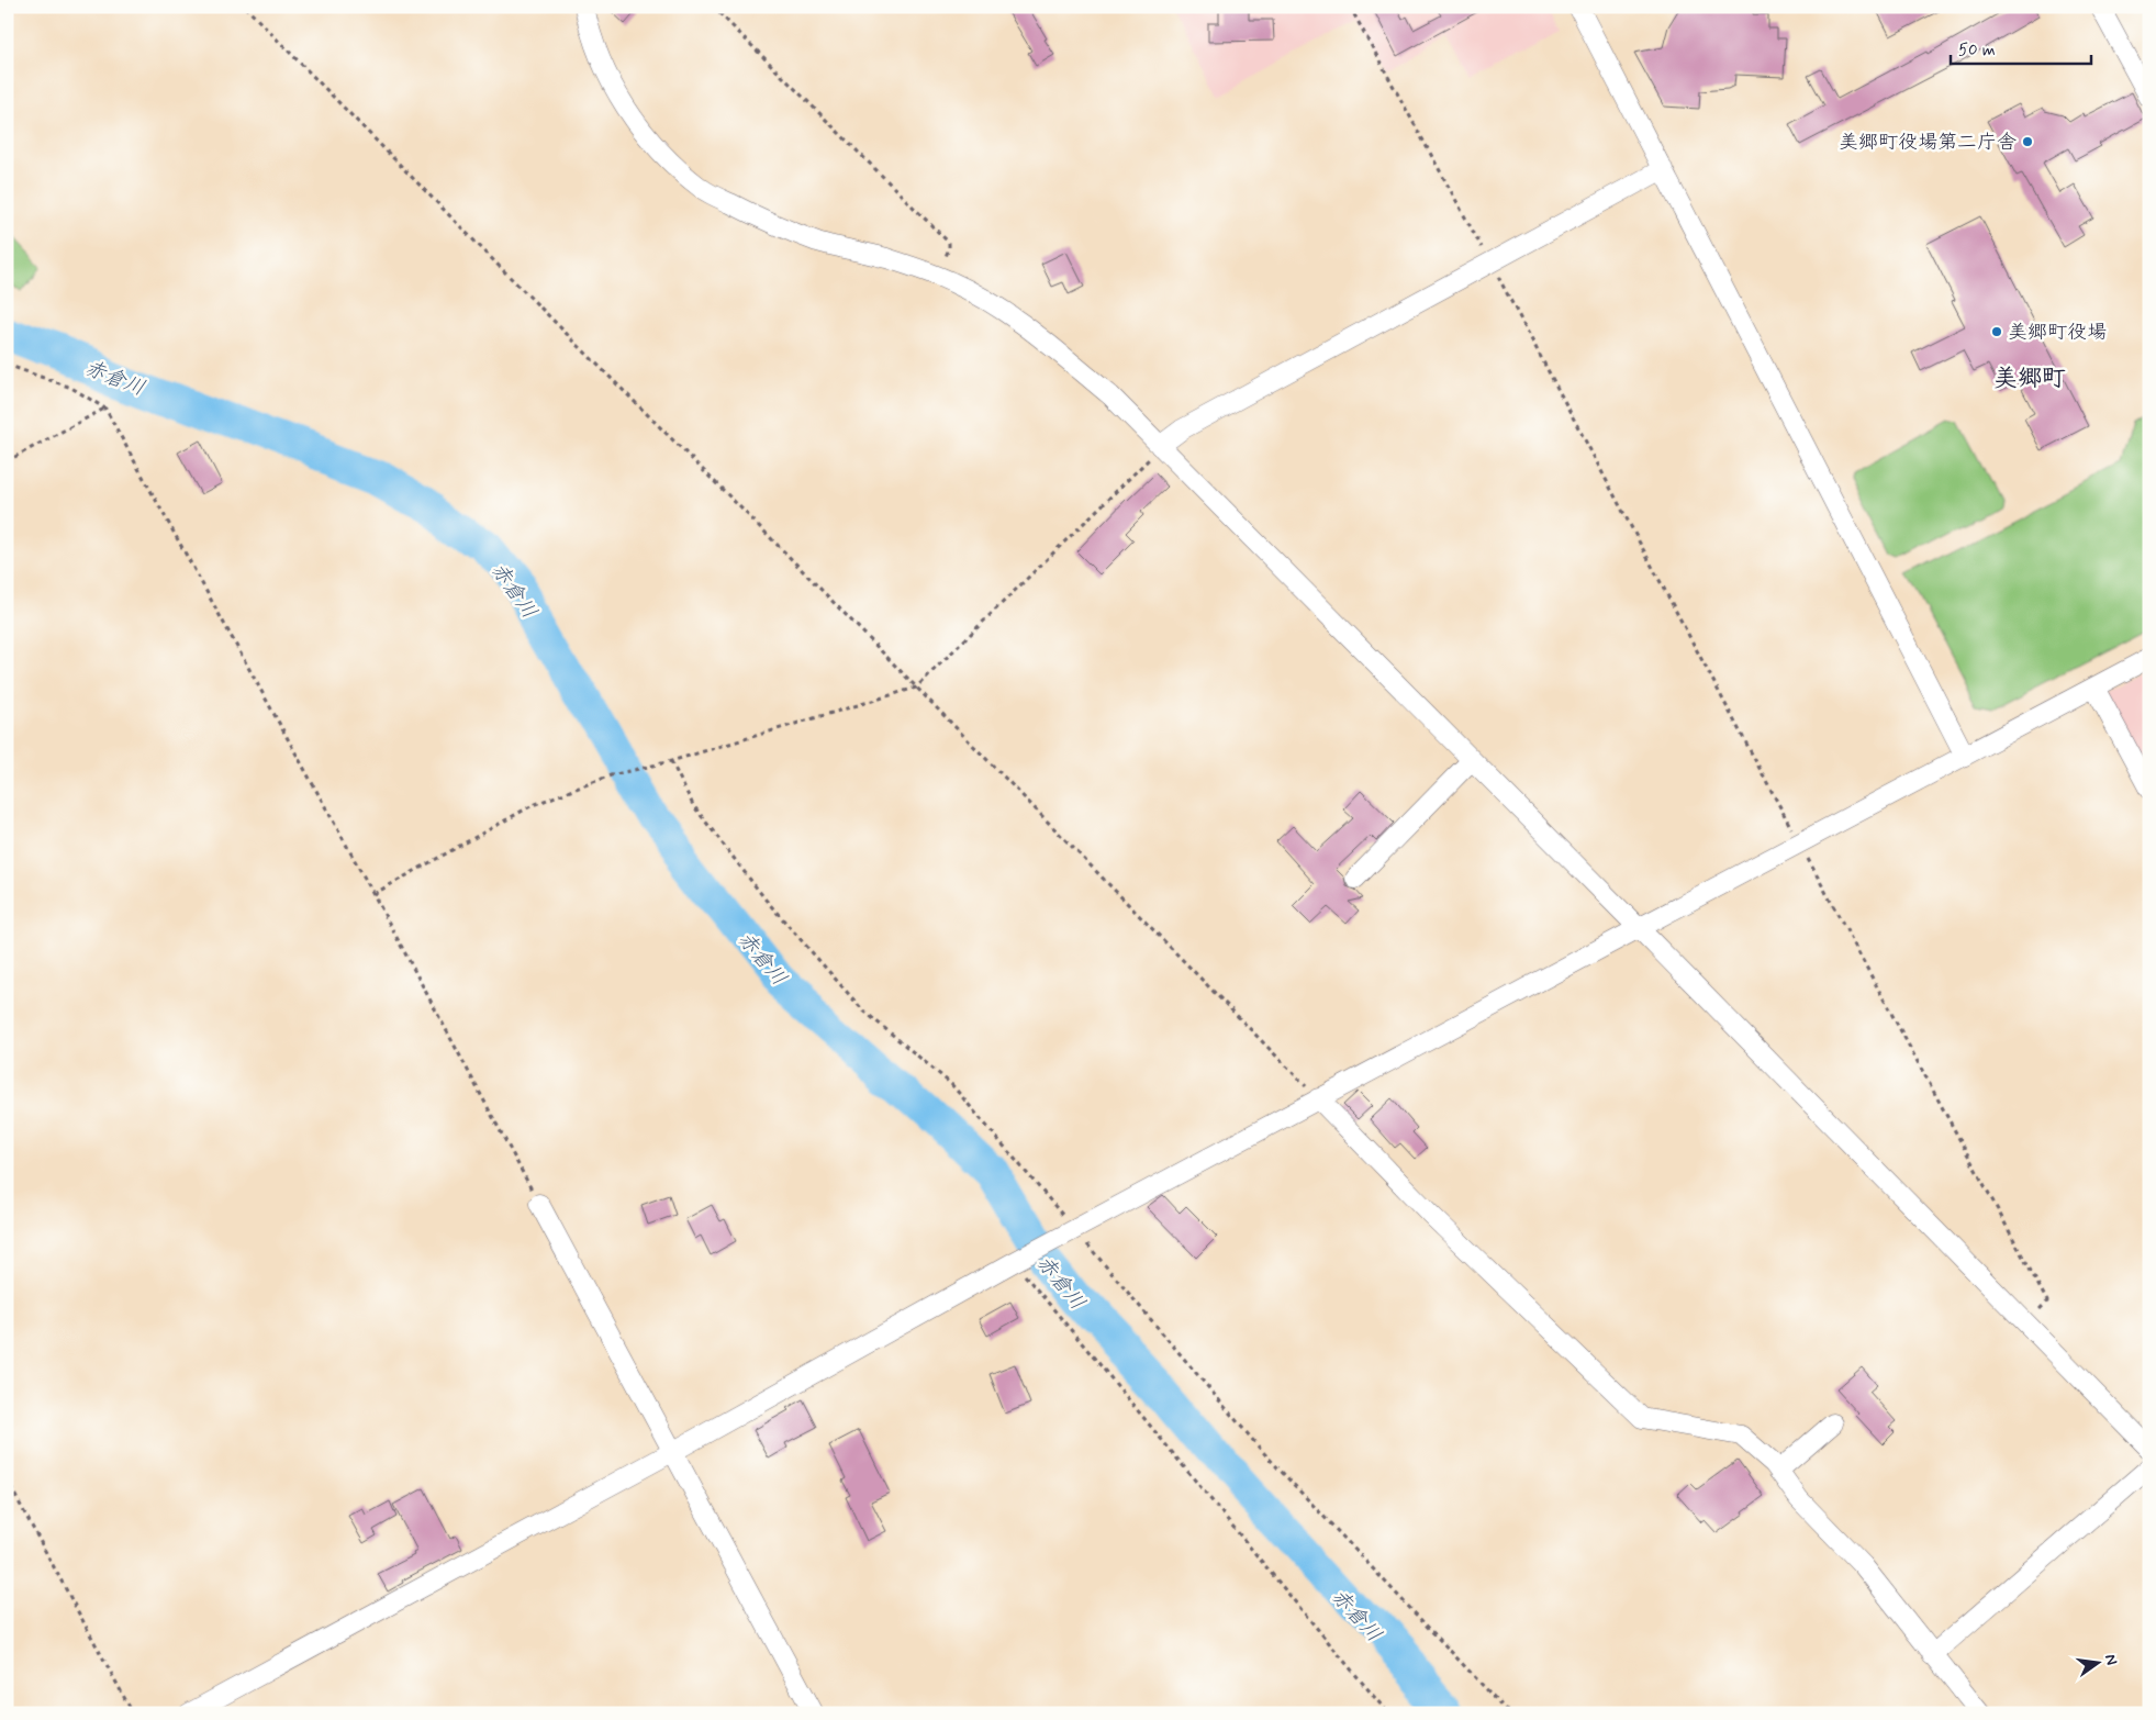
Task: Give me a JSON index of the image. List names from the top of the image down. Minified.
{"districts":["美郷町"],"water":["赤倉川"],"places":["美郷町役場第二庁舎","美郷町役場"],"scale_bar":"50 m","north":"right"}
